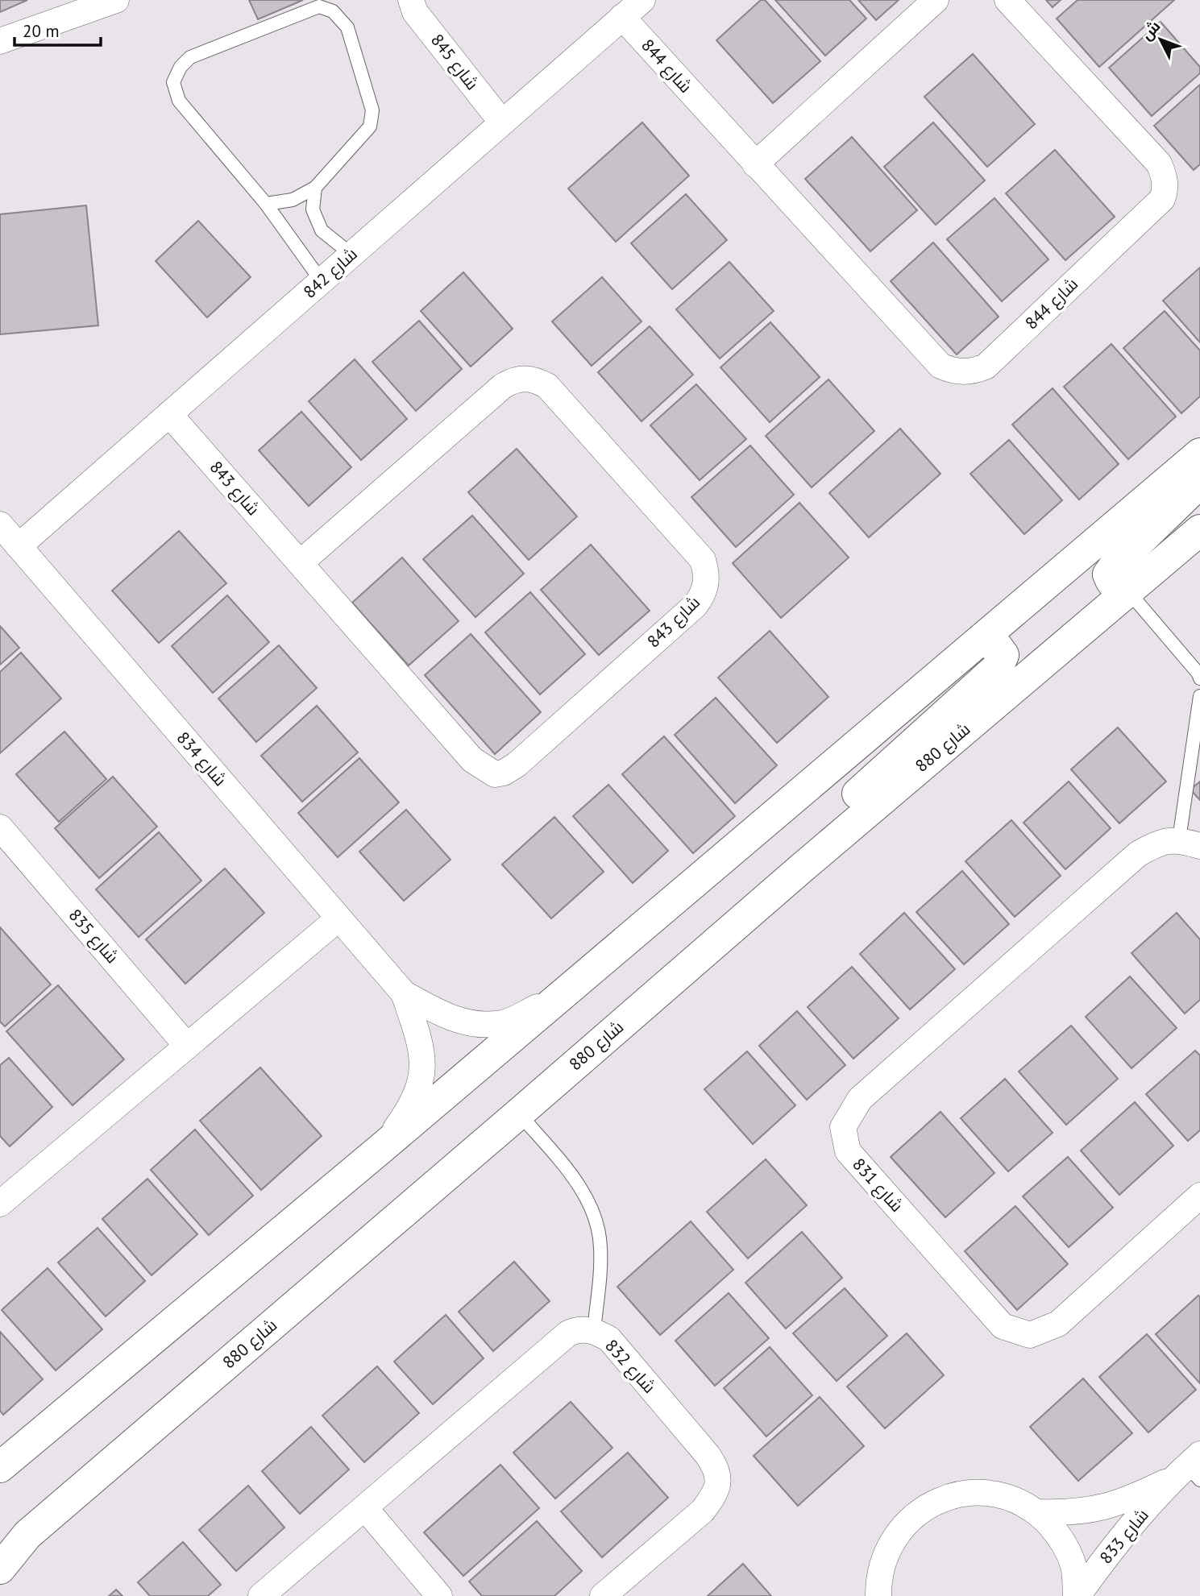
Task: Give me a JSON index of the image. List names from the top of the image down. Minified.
{"streets":{"street":["شارع 845","شارع 844","شارع 842","شارع 843","شارع 880","شارع 834","شارع 835","شارع 831","شارع 832","شارع 833"]},"crossings":[["شارع 845","شارع 842"],["شارع 844","شارع 842"],["شارع 842","شارع 843"],["شارع 842","شارع 834"]],"scale_bar":"20 m","north":"top left"}
